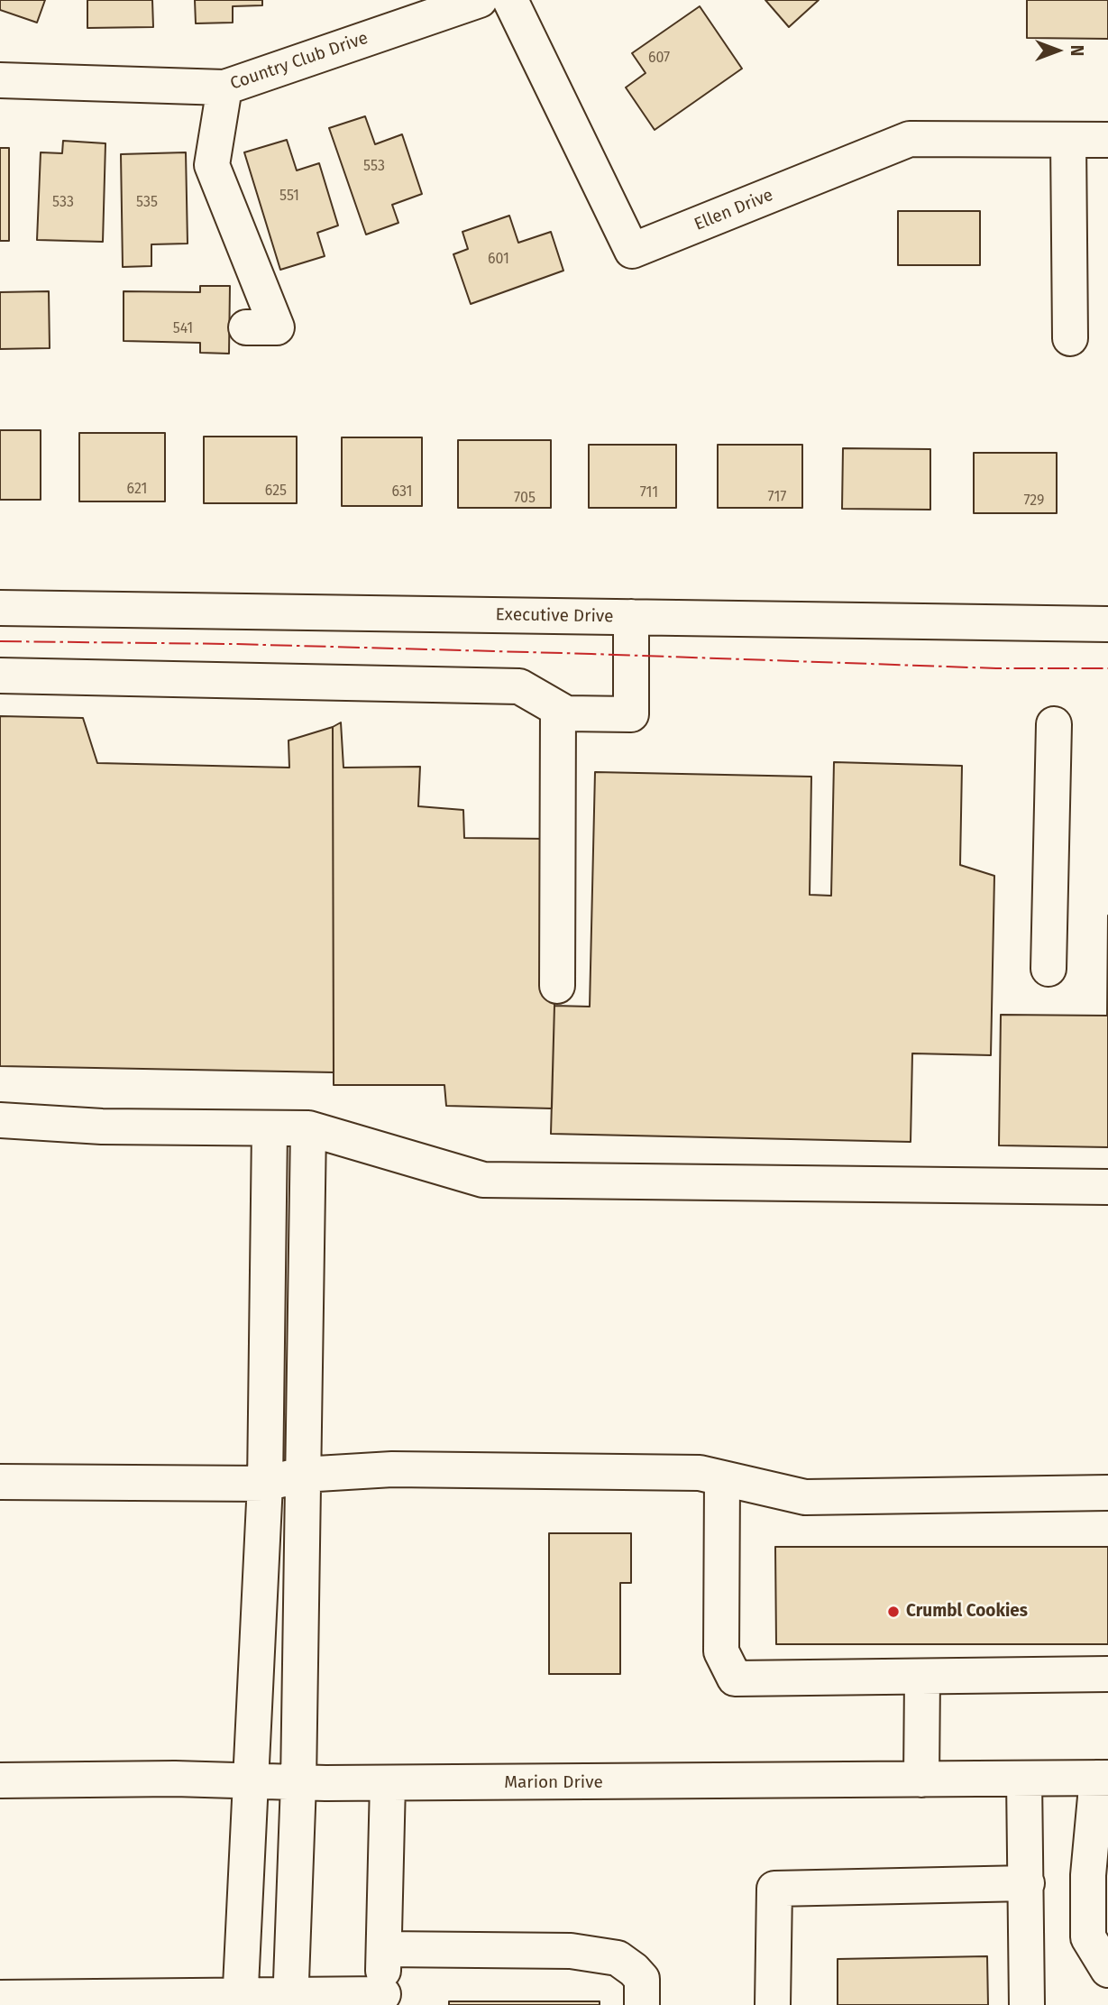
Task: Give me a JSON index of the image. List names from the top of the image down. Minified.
{"streets":{"street":["Country Club Drive","Ellen Drive","Executive Drive","Marion Drive"]},"places":["Crumbl Cookies"],"house_numbers":["607","553","551","533","535","601","541","621","625","631","711","717","705","729"],"north":"right"}
